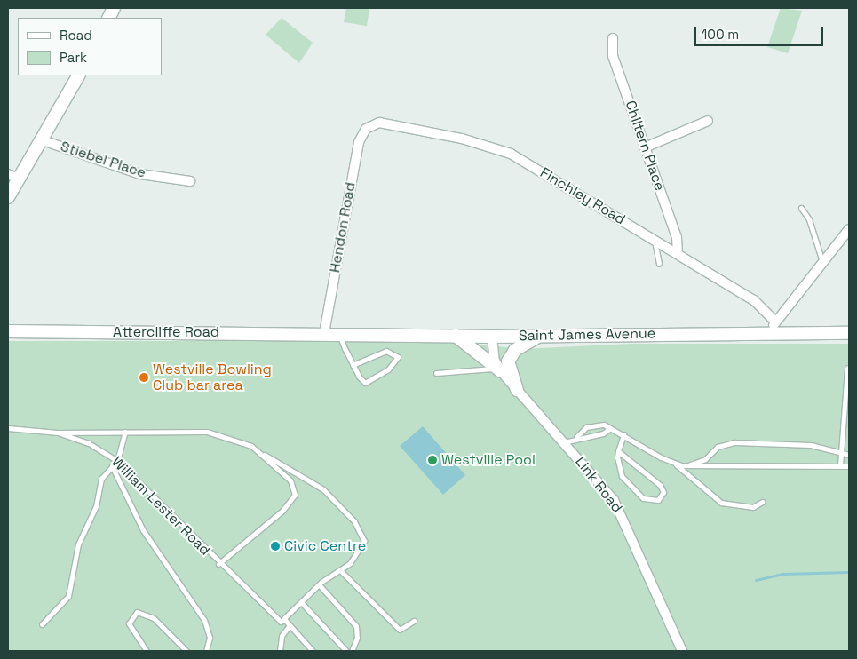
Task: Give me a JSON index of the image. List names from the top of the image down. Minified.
{"streets":{"main road":["Attercliffe Road","Saint James Avenue"],"street":["Chiltern Place","Stiebel Place","Finchley Road","Hendon Road","Link Road"],"lane":["William Lester Road"]},"crossings":[["Chiltern Place","Finchley Road"],["Finchley Road","Hendon Road"],["Finchley Road","Saint James Avenue"],["Hendon Road","Attercliffe Road"],["Hendon Road","Saint James Avenue"],["Attercliffe Road","Saint James Avenue"],["Saint James Avenue","Link Road"]],"places":["Westville Bowling Club bar area","Westville Pool","Civic Centre"],"legend":["Road","Park"],"scale_bar":"100 m"}
